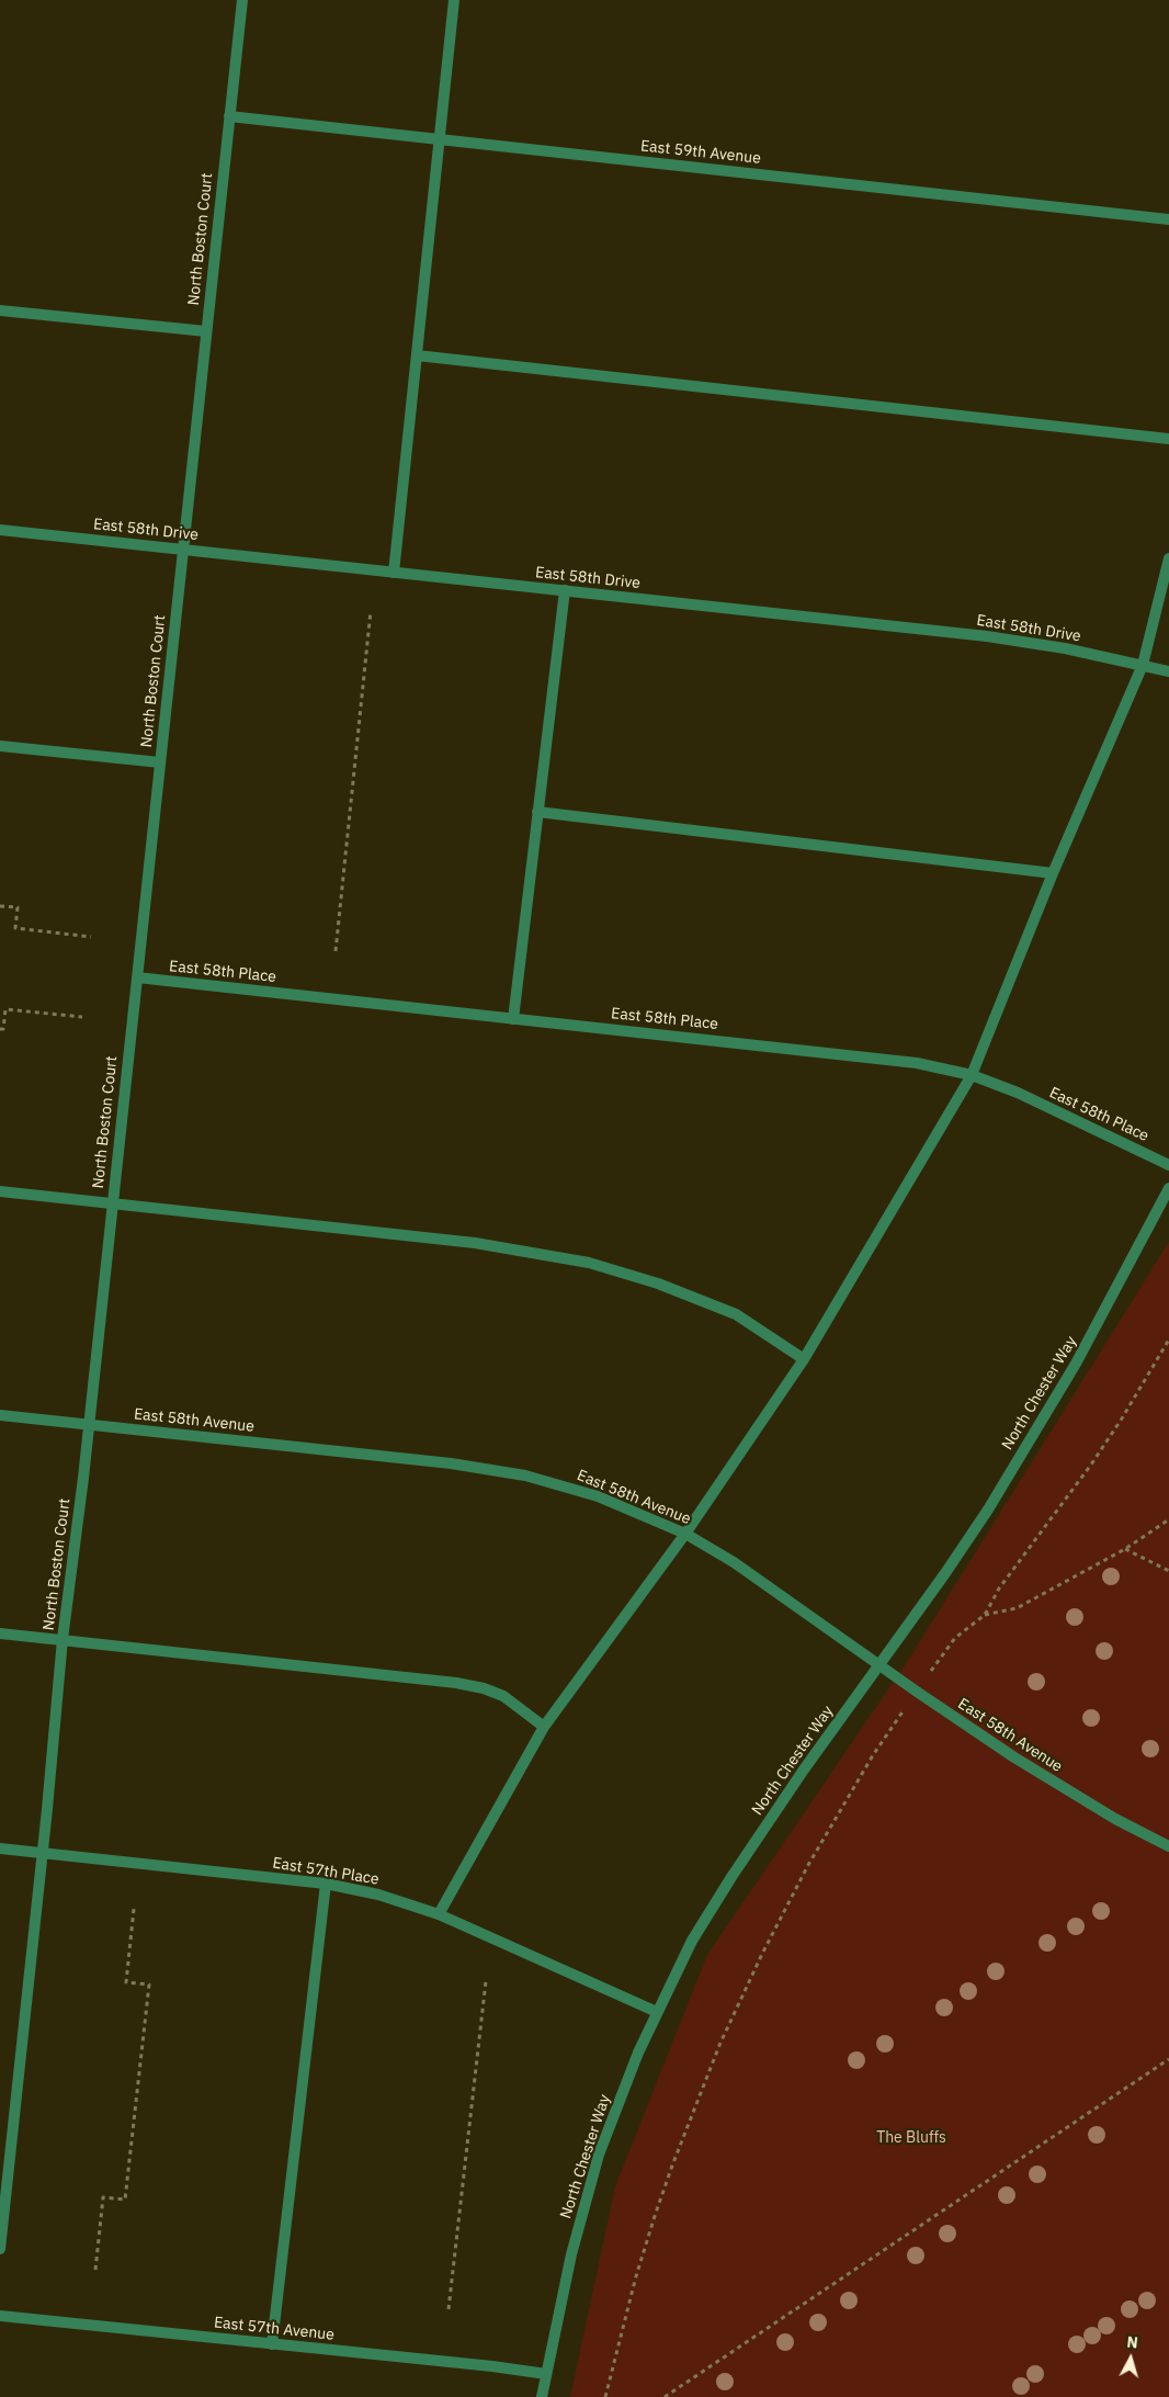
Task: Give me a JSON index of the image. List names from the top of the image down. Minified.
{"streets":{"street":["East 59th Avenue","North Boston Court","East 58th Drive","East 58th Place","North Chester Way","East 58th Avenue","East 57th Place","East 57th Avenue"]},"crossings":[["East 59th Avenue","North Boston Court"],["North Boston Court","East 58th Drive"],["North Boston Court","East 58th Place"],["North Boston Court","East 58th Avenue"],["North Boston Court","East 57th Place"],["North Chester Way","East 58th Avenue"],["North Chester Way","East 57th Place"],["North Chester Way","East 57th Avenue"]],"parks":["The Bluffs"],"north":"top"}
